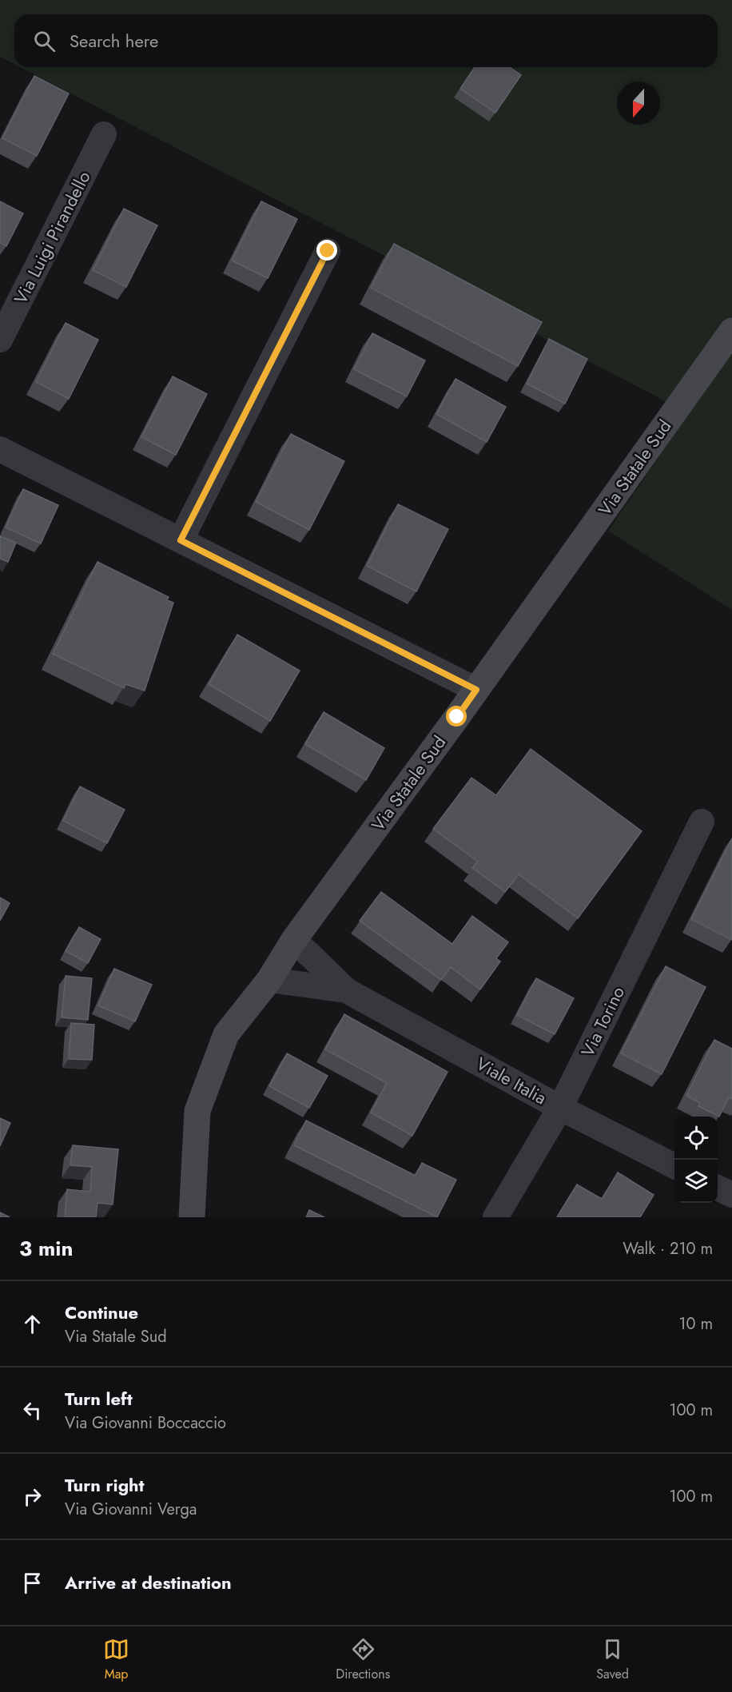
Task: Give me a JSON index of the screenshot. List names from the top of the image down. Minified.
{"streets":{"main road":["Via Statale Sud"],"street":["Via Luigi Pirandello","Via Torino","Viale Italia"]},"crossings":[["Via Statale Sud","Viale Italia"],["Via Torino","Viale Italia"]],"north":"bottom","page":{"search":"Search here","heading":["3 min","Walk · 210 m"],"list":[["Continue","Via Statale Sud","10 m"],["Turn left","Via Giovanni Boccaccio","100 m"],["Turn right","Via Giovanni Verga","100 m"],"Arrive at destination"],"nav":["Map","Directions","Saved"]}}
